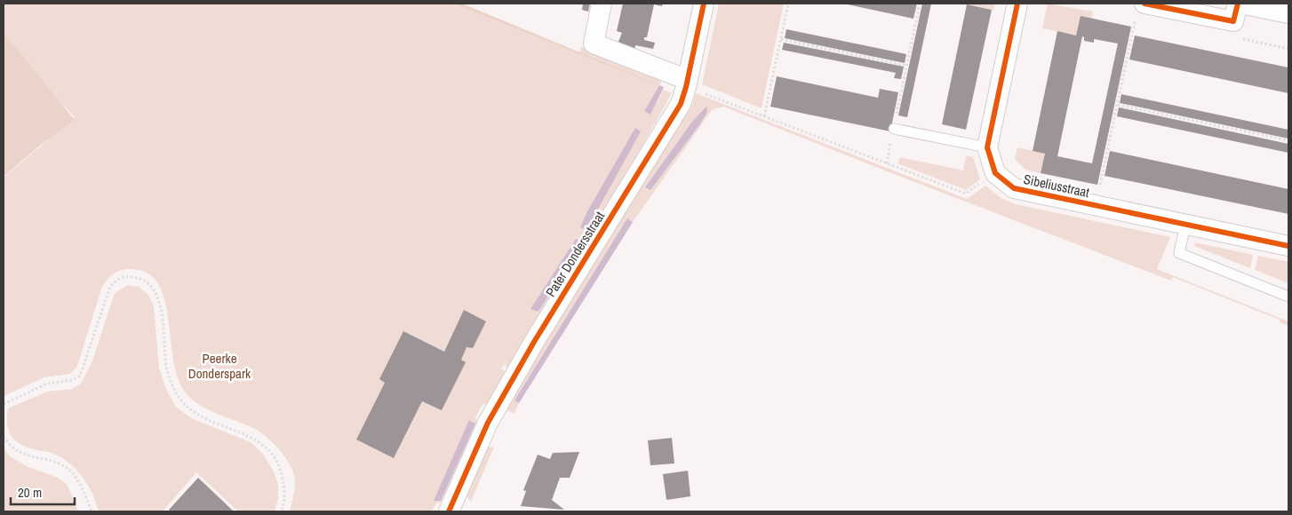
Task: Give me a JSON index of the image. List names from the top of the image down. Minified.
{"streets":{"street":["Sibeliusstraat","Pater Dondersstraat"]},"parks":["Peerke Donderspark"],"scale_bar":"20 m"}
